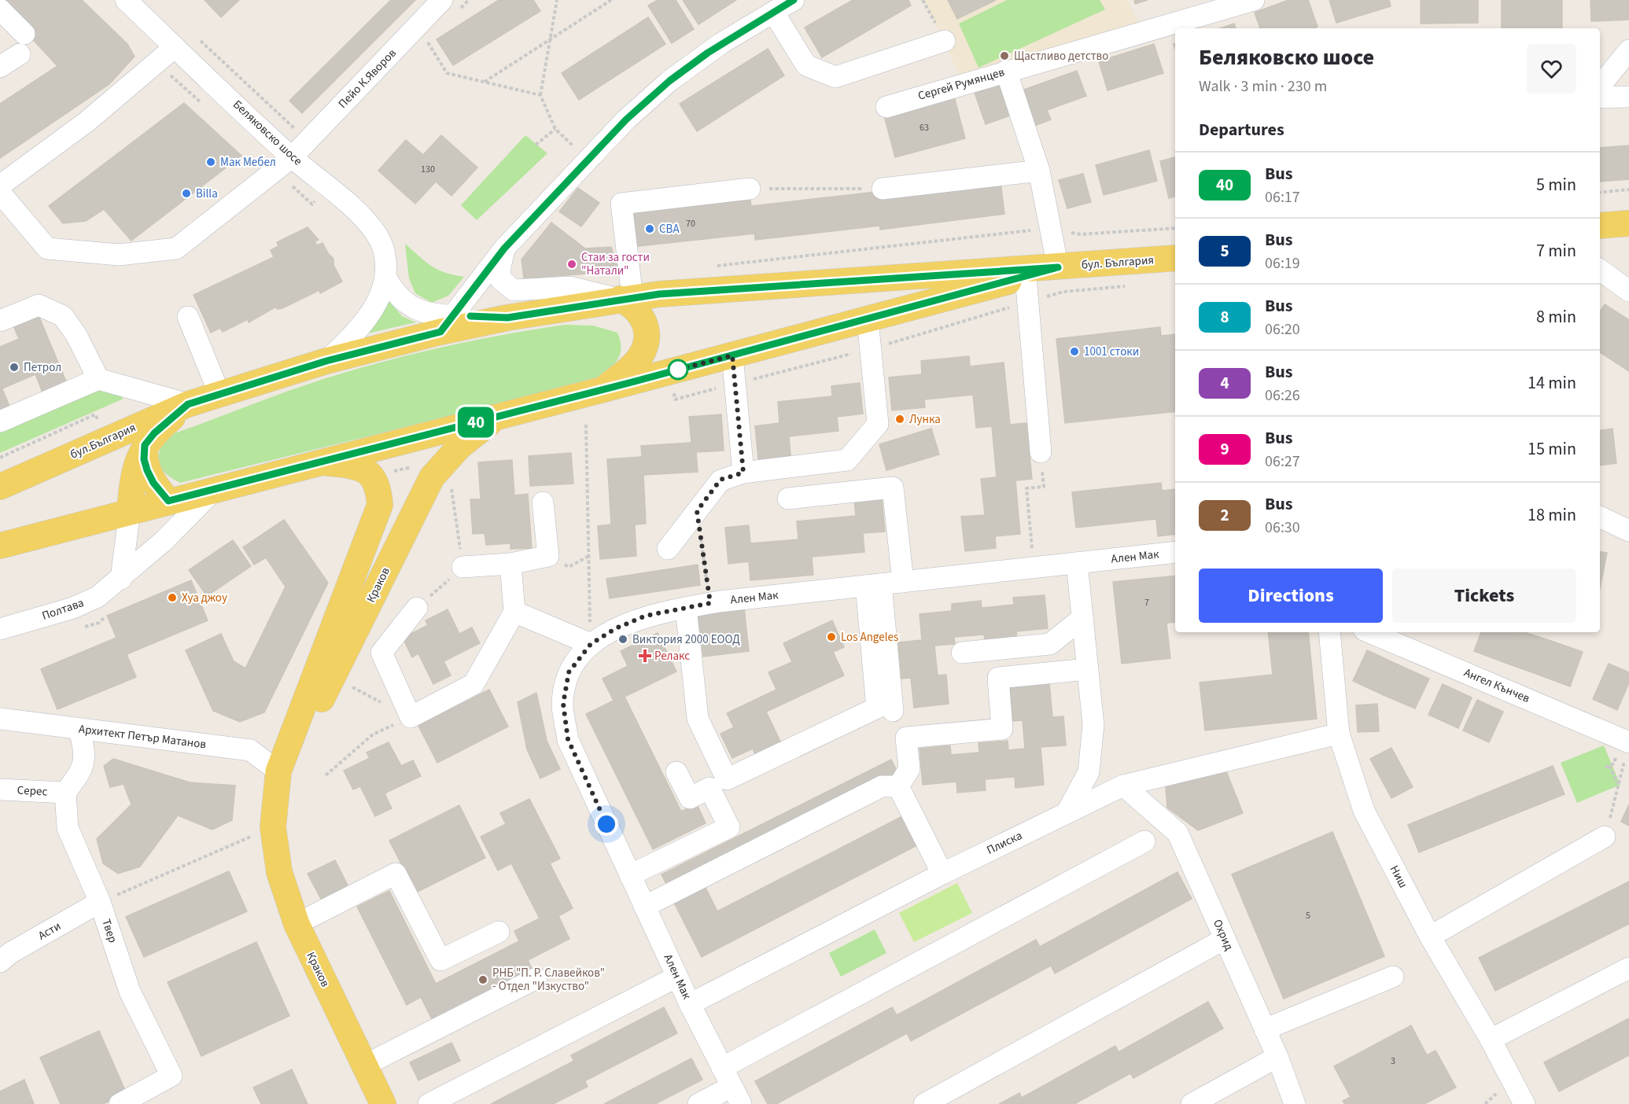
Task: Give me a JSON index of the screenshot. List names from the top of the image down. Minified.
{"streets":{"main road":["бул. България","бул.България","Краков"],"street":["Пейо К.Яворов","Сергей Румянцев","Беляковско шосе","Ален Мак","Полтава","Ангел Кънчев","Архитект Петър Матанов","Серес","Плиска","Ниш","Асти","Твер","Охрид"]},"crossings":[["Пейо К.Яворов","Беляковско шосе"],["Беляковско шосе","бул.България"],["бул. България","бул.България"],["бул. България","Краков"],["Ален Мак","Плиска"],["Краков","Архитект Петър Матанов"],["Серес","Твер"],["Плиска","Ниш"],["Плиска","Охрид"],["Асти","Твер"]],"places":{"other":["Щастливо детство","Мак Мебел","Billa","CBA","Стаи за гости \"Натали\"","1001 стоки","Петрол","Лунка","Хуа джоу","Los Angeles","Виктория 2000 ЕООД","РНБ \"П. Р. Славейков\" - Отдел \"Изкуство\""],"health":["Релакс"]},"lines":["bus line 40"],"house_numbers":["63","130","70","7","5","3"],"page":{"on_map":"40","heading":[["Беляковско шосе","Walk · 3 min · 230 m"],"Departures"],"list":[{"mark":"40","name":"Bus","note":"06:17","value":"5 min"},{"mark":"5","name":"Bus","note":"06:19","value":"7 min"},{"mark":"8","name":"Bus","note":"06:20","value":"8 min"},{"mark":"4","name":"Bus","note":"06:26","value":"14 min"},{"mark":"9","name":"Bus","note":"06:27","value":"15 min"},{"mark":"2","name":"Bus","note":"06:30","value":"18 min"}],"buttons":["Directions","Tickets"]}}
